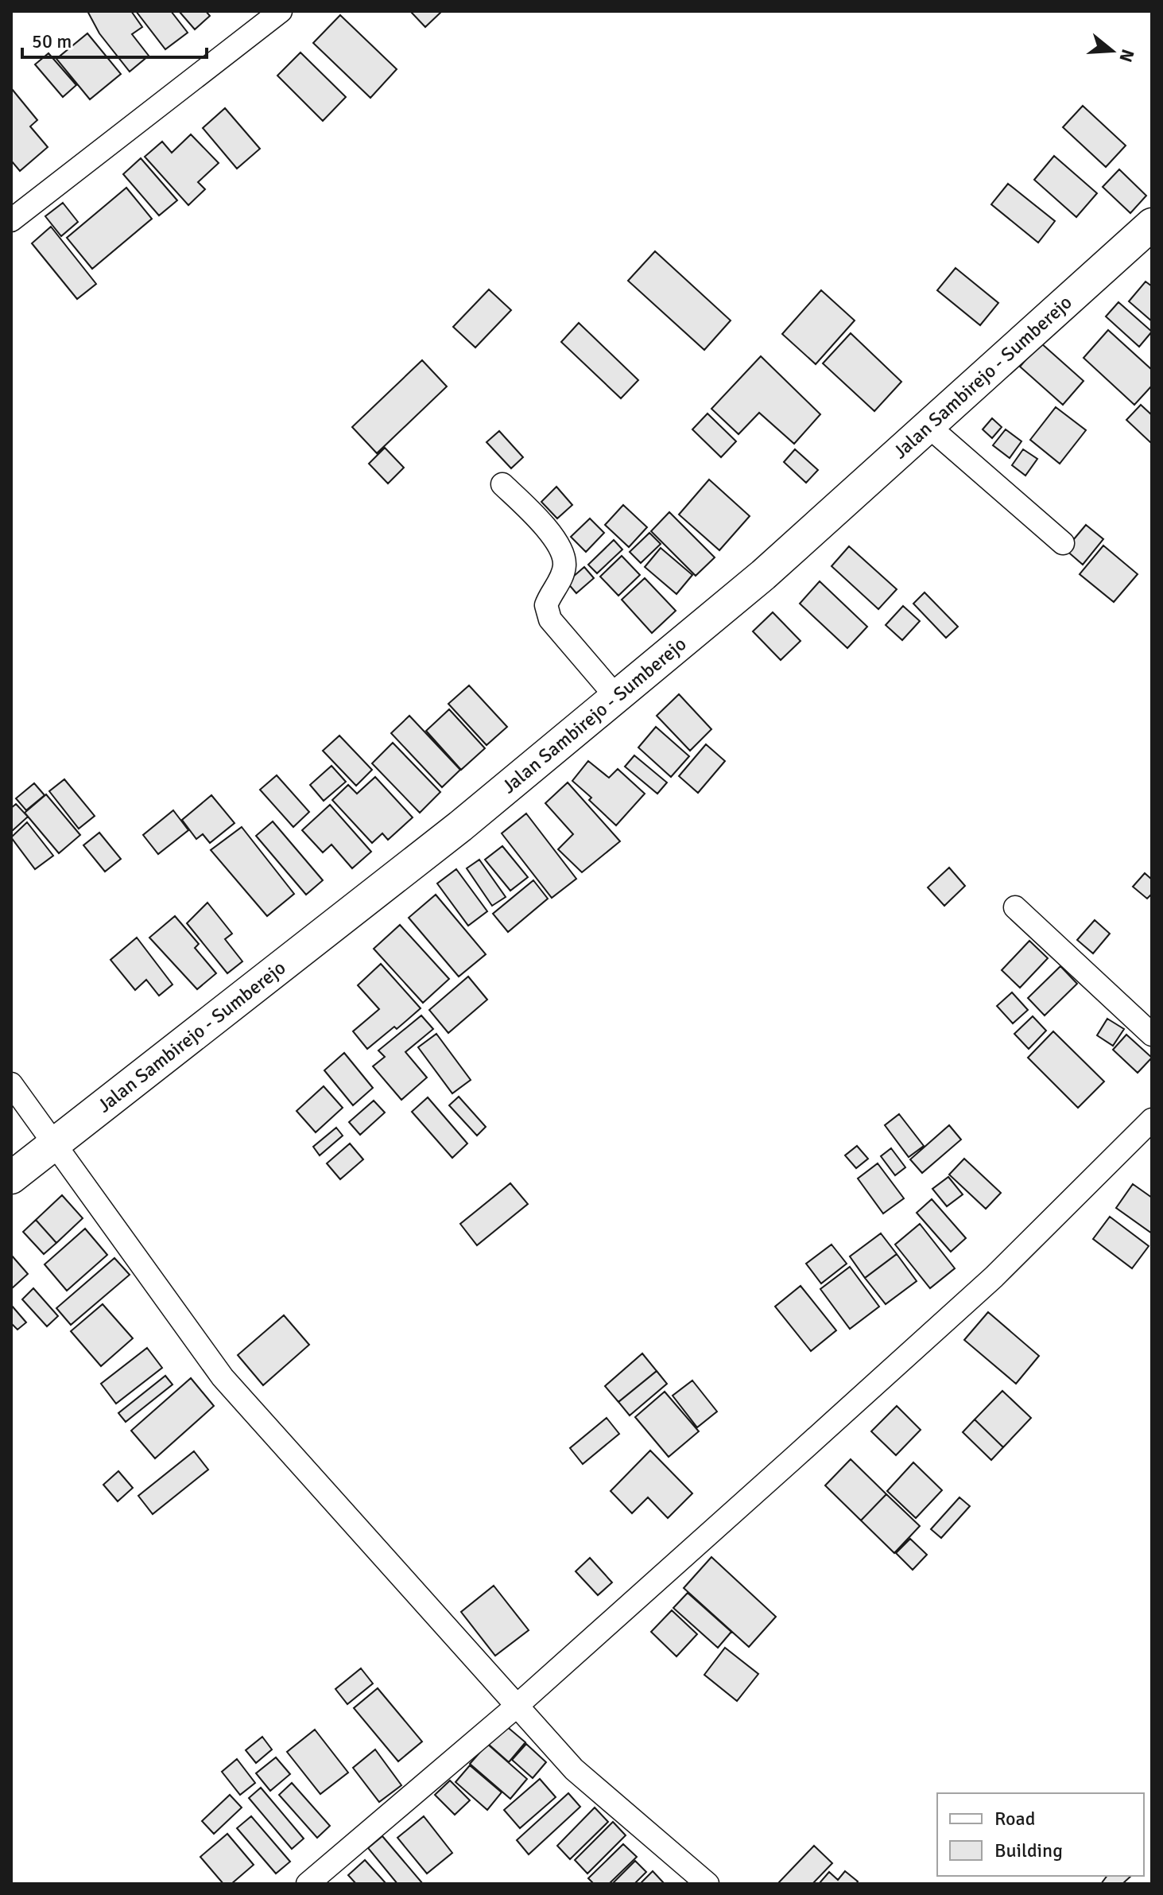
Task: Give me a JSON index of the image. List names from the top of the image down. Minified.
{"streets":{"main road":["Jalan Sambirejo - Sumberejo"]},"legend":["Road","Building"],"scale_bar":"50 m","north":"right"}
